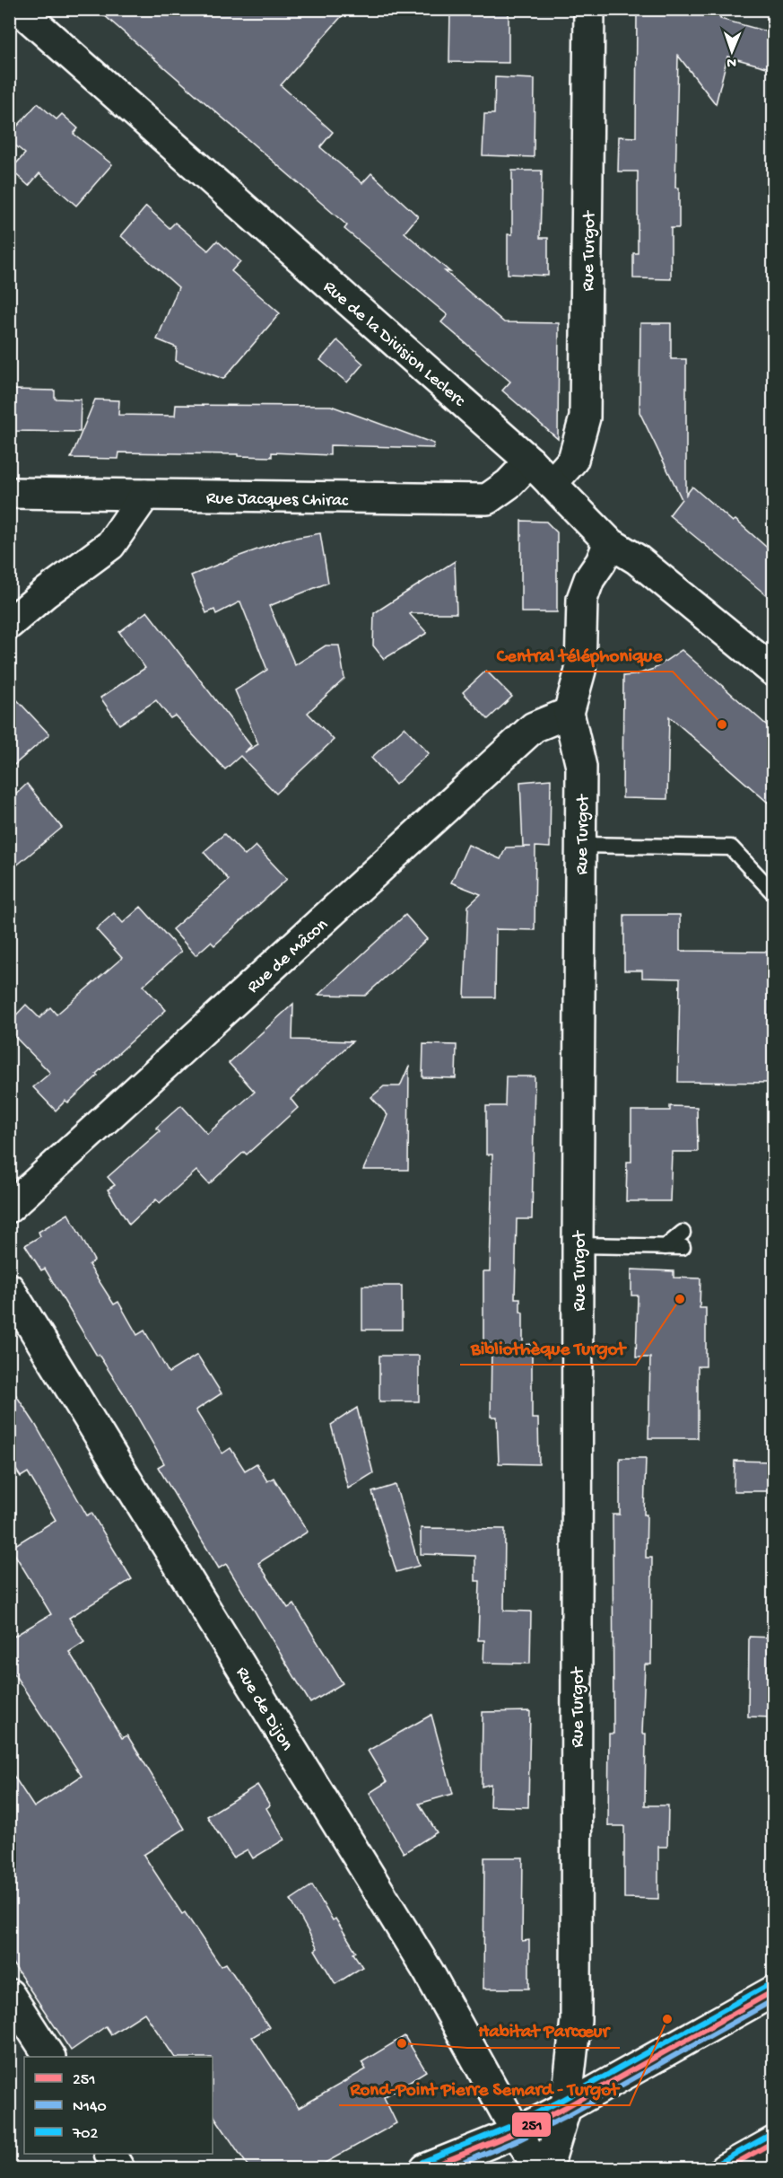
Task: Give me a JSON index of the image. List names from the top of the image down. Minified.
{"streets":{"street":["Rue Turgot","Rue de la Division Leclerc","Rue Jacques Chirac","Rue de Mâcon","Rue de Dijon"]},"crossings":[["Rue Turgot","Rue de la Division Leclerc"],["Rue Turgot","Rue de Mâcon"],["Rue de la Division Leclerc","Rue Jacques Chirac"]],"places":["Central téléphonique","Bibliothèque Turgot","Rond-Point Pierre Semard - Turgot","Habitat Parcœur"],"lines":["transit line 702","transit line 251","transit line N140"],"legend":["251","N140","702"],"north":"bottom"}
